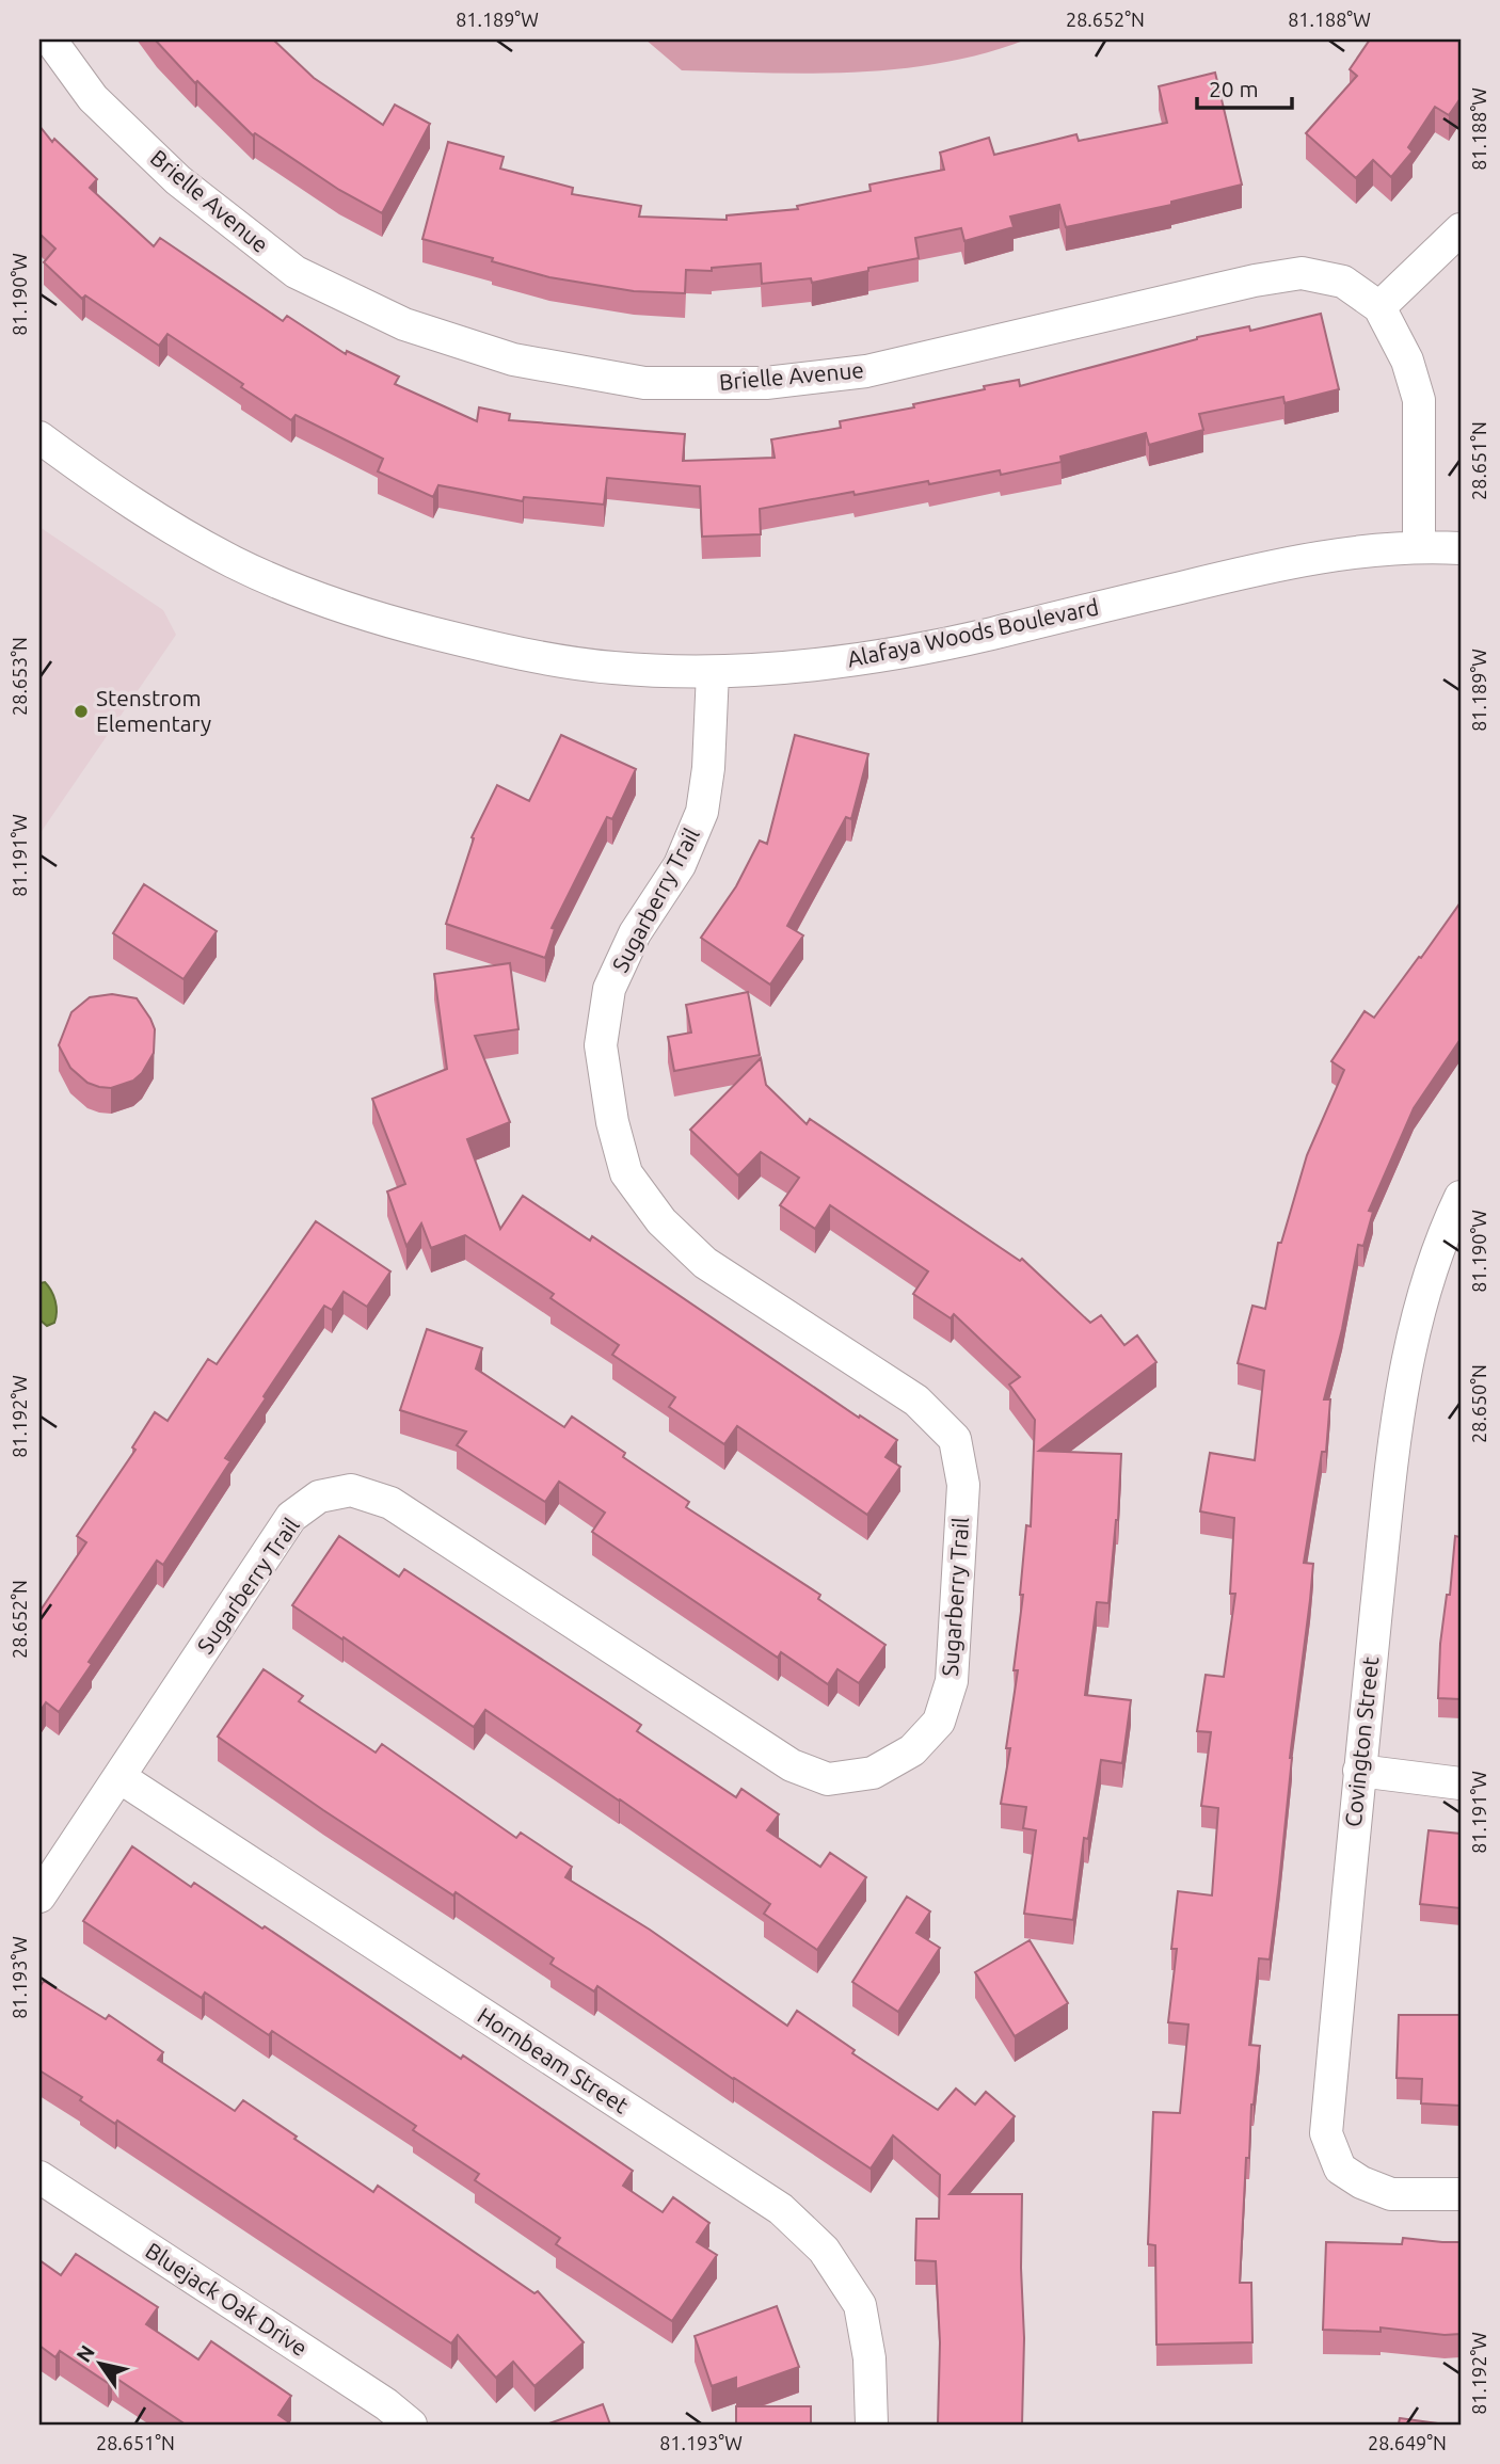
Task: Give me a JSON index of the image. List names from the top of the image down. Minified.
{"streets":{"street":["Brielle Avenue","Alafaya Woods Boulevard","Sugarberry Trail","Covington Street","Hornbeam Street","Bluejack Oak Drive"]},"crossings":[["Brielle Avenue","Alafaya Woods Boulevard"],["Alafaya Woods Boulevard","Sugarberry Trail"],["Sugarberry Trail","Hornbeam Street"]],"places":["Stenstrom Elementary"],"scale_bar":"20 m","north":"top left","coordinates":["81.189°W","28.652°N","81.188°W","81.190°W","28.651°N","28.653°N","81.191°W","28.650°N","81.192°W","81.193°W","28.649°N"]}
